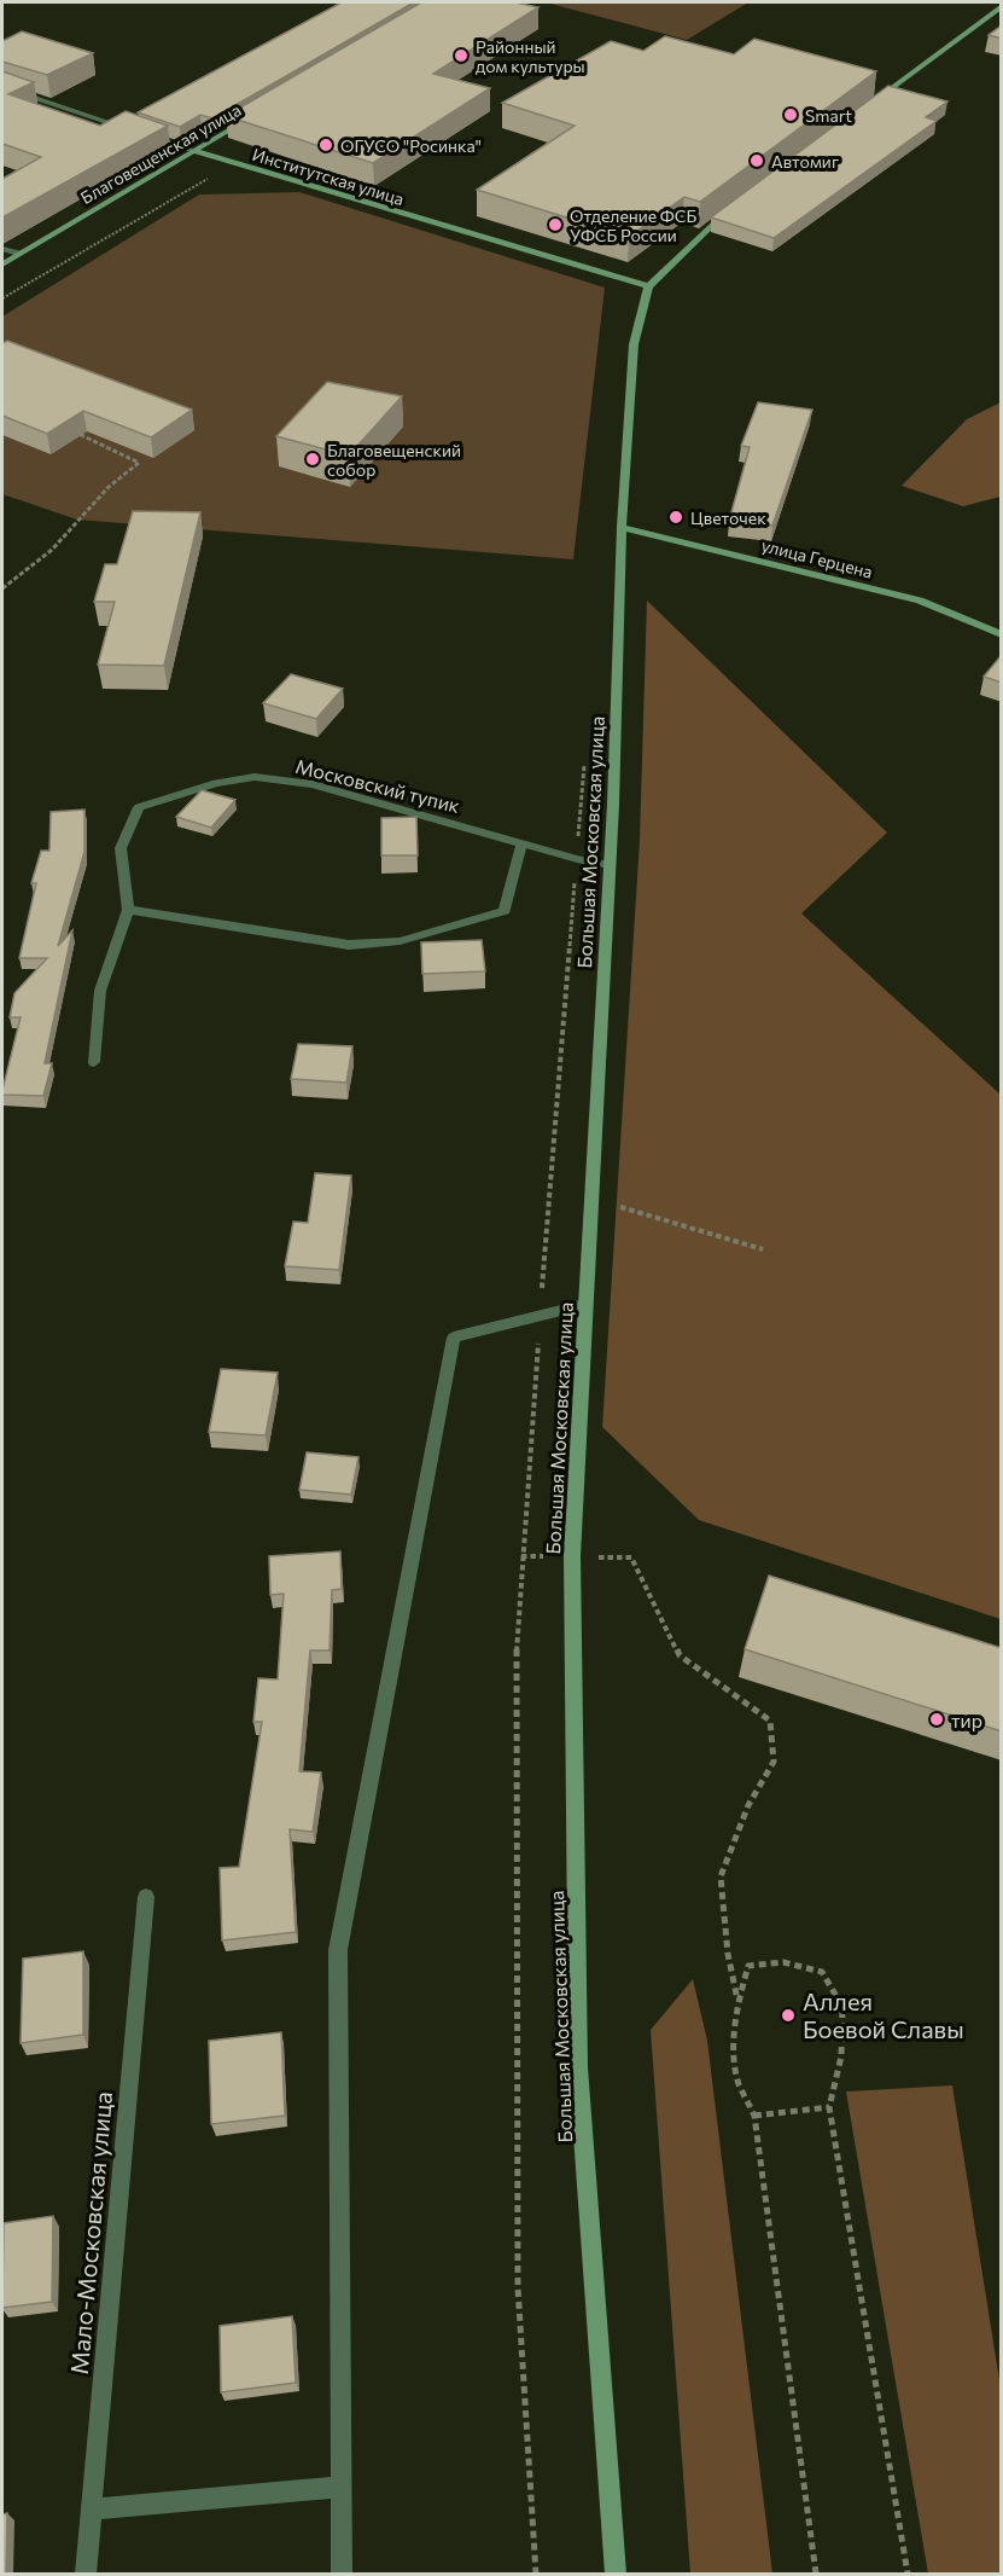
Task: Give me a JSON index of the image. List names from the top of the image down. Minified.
{"streets":{"main road":["Благовещенская улица","Институтская улица","улица Герцена","Большая Московская улица"],"street":["Московский тупик","Мало-Московская улица"]},"crossings":[["Благовещенская улица","Институтская улица"],["Институтская улица","Большая Московская улица"],["улица Герцена","Большая Московская улица"],["Московский тупик","Большая Московская улица"]],"places":["Районный дом культуры","Smart","ОГУСО \"Росинка\"","Автомиг","Отделение ФСБ УФСБ России","Благовещенский собор","Цветочек","тир","Аллея Боевой Славы"]}
